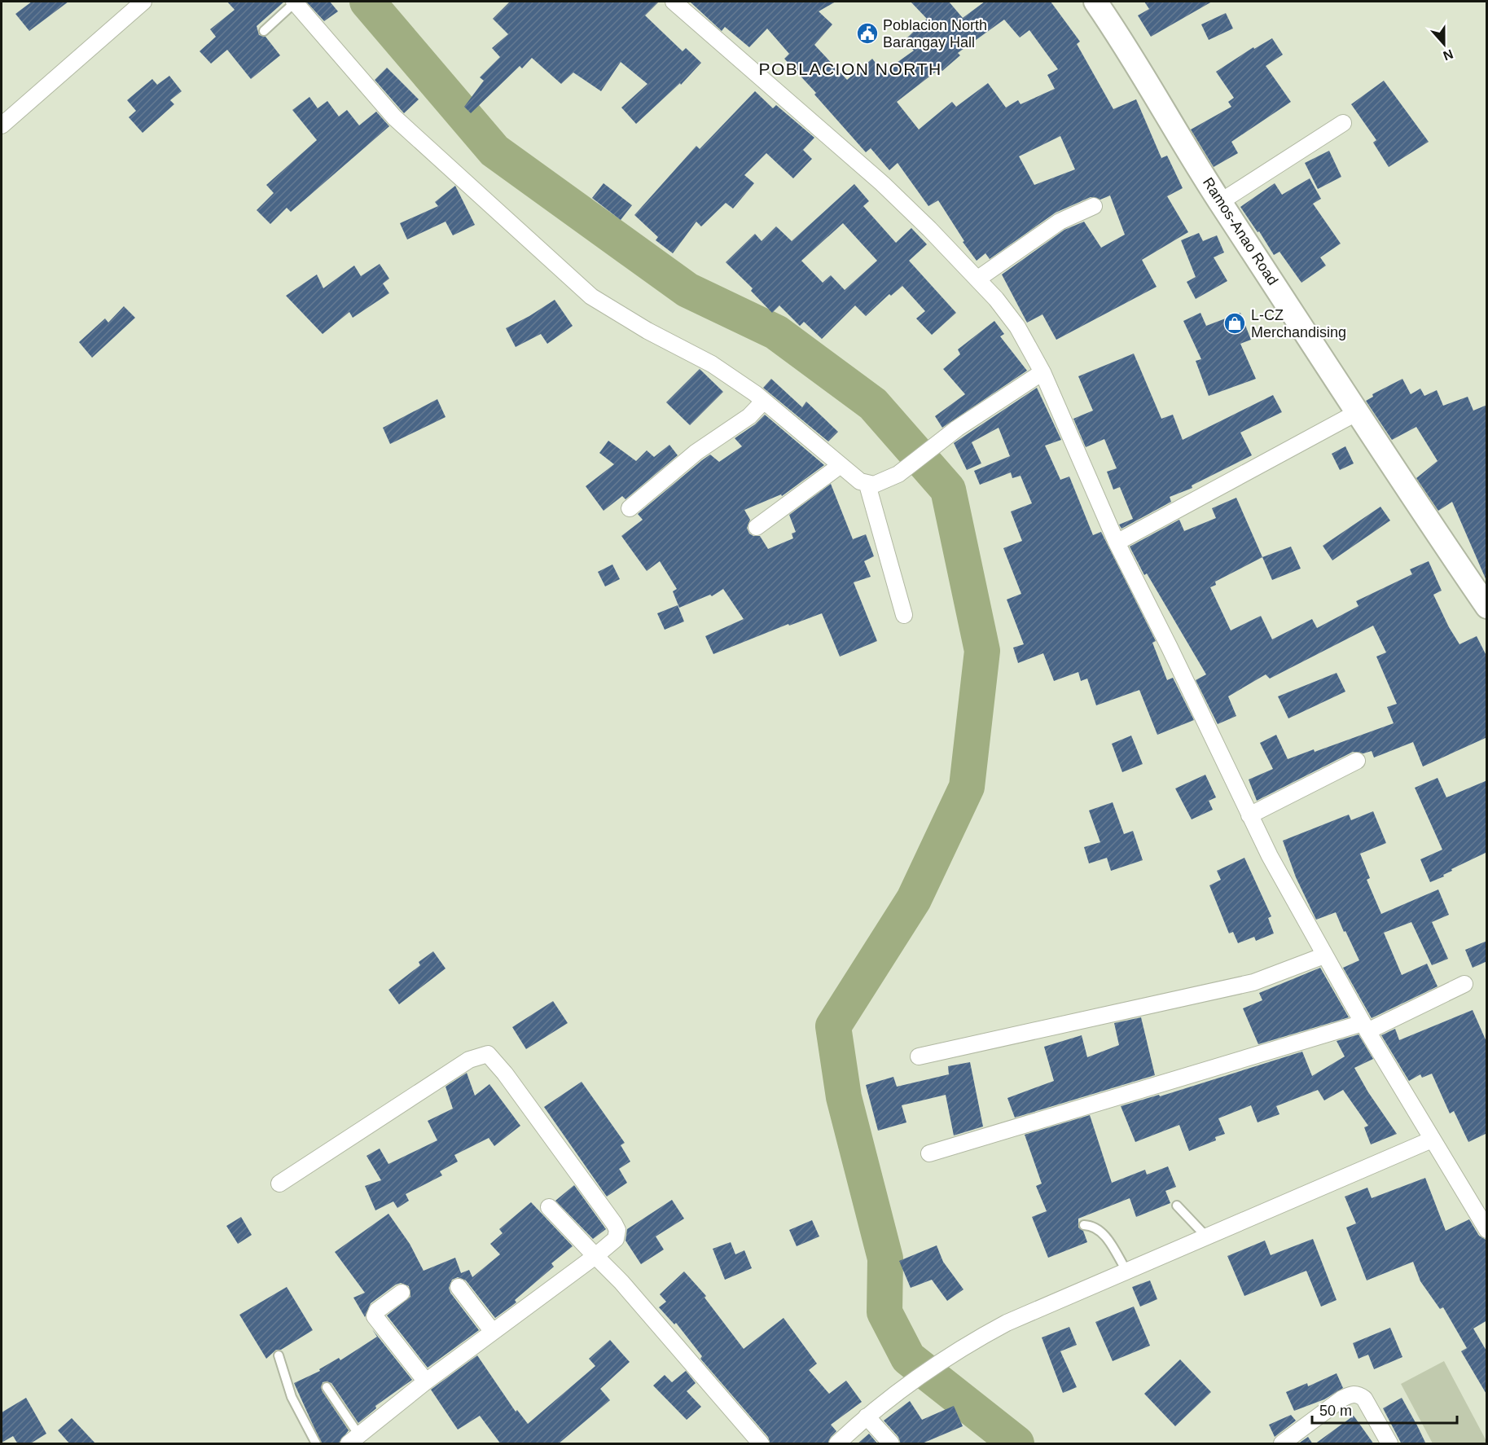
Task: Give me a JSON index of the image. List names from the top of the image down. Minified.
{"streets":{"main road":["Ramos-Anao Road"]},"districts":["POBLACION NORTH"],"places":{"public building":["Poblacion North Barangay Hall"],"shop":["L-CZ Merchandising"]},"scale_bar":"50 m","north":"bottom"}
